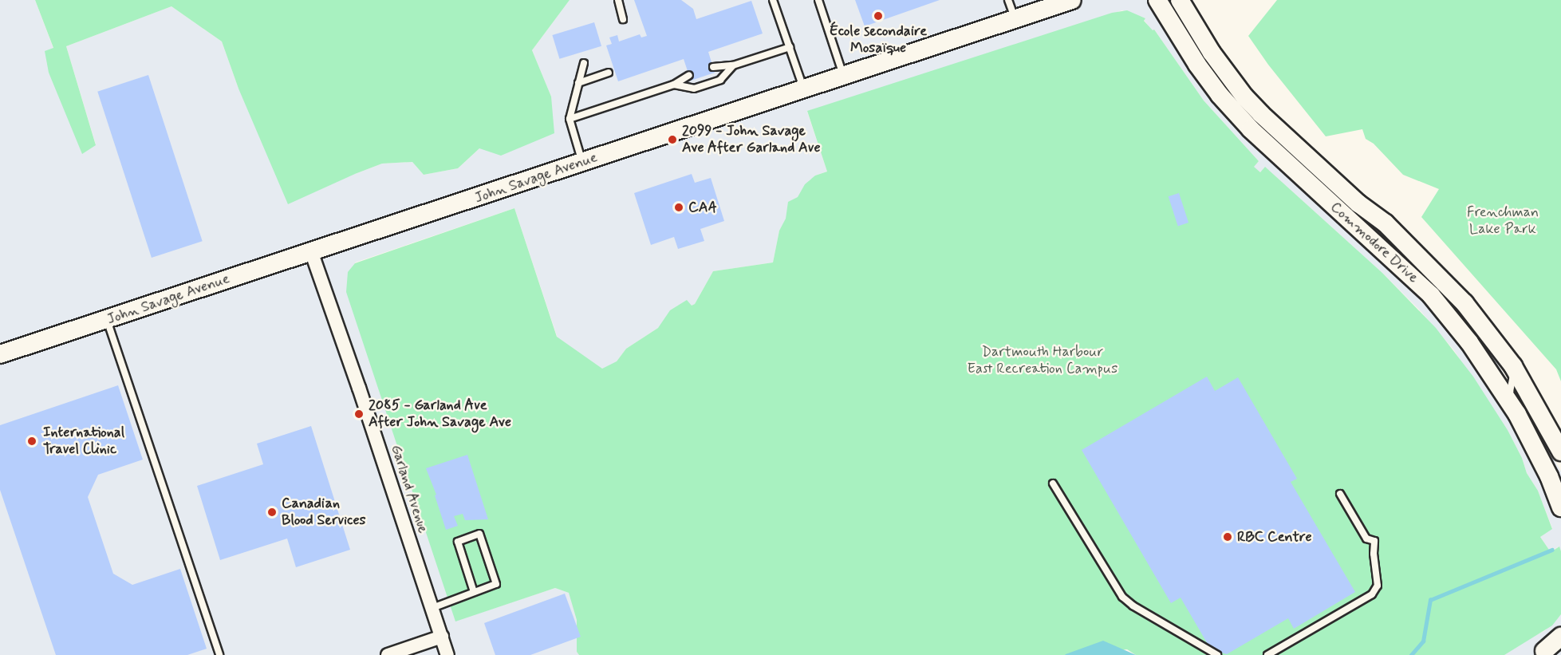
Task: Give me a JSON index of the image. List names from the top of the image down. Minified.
{"streets":{"main road":["John Savage Avenue","Commodore Drive"],"street":["Garland Avenue"]},"crossings":[["John Savage Avenue","Garland Avenue"]],"parks":["Frenchman Lake Park","Dartmouth Harbour East Recreation Campus"],"places":["École secondaire Mosaïque","2099 - John Savage Ave After Garland Ave","CAA","2085 - Garland Ave After John Savage Ave","International Travel Clinic","Canadian Blood Services","RBC Centre"]}
